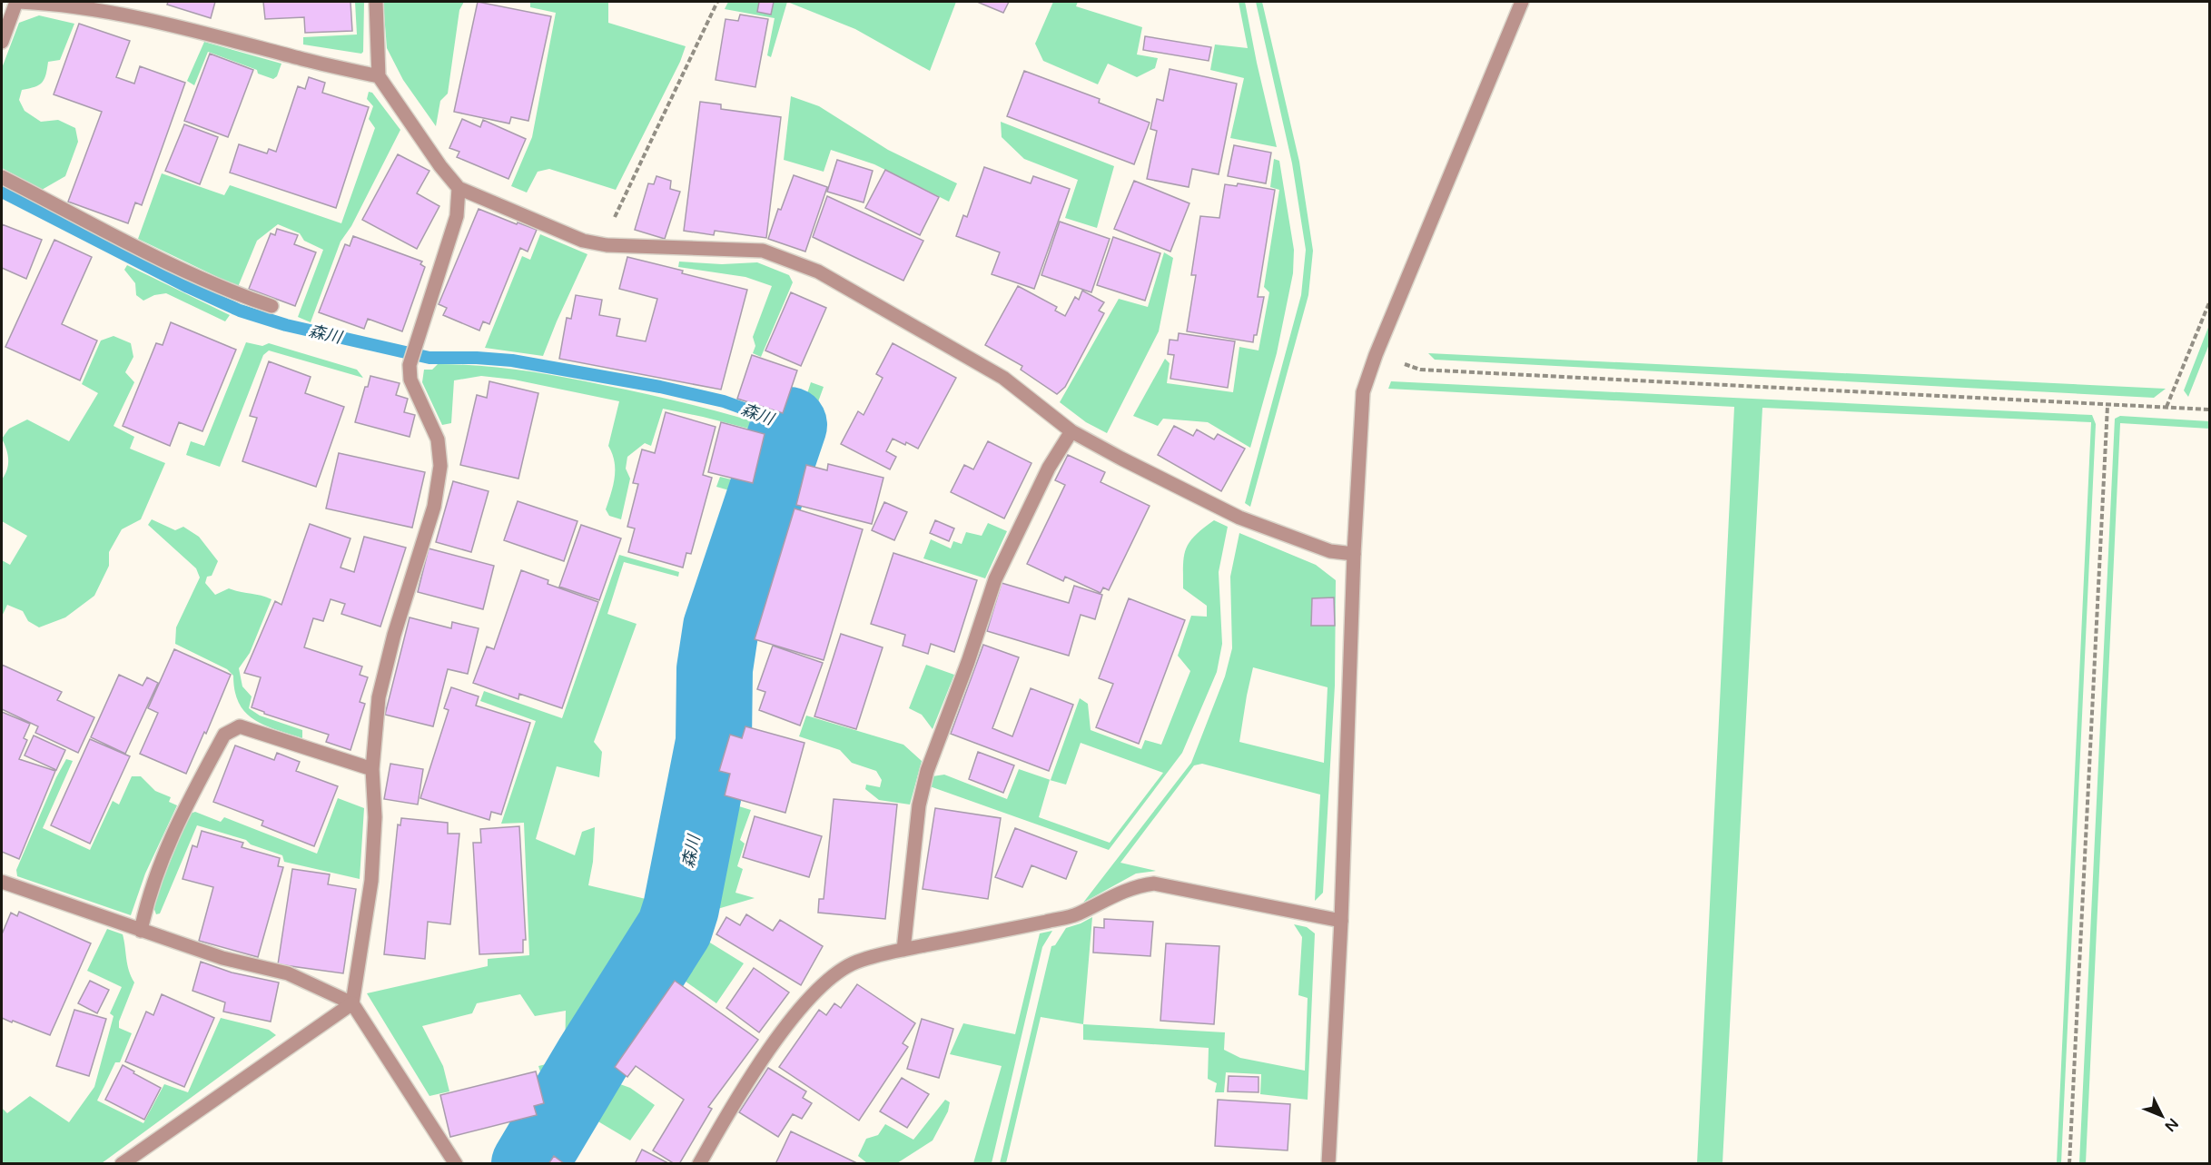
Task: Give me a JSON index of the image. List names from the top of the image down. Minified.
{"water":["森川"],"north":"bottom right"}
